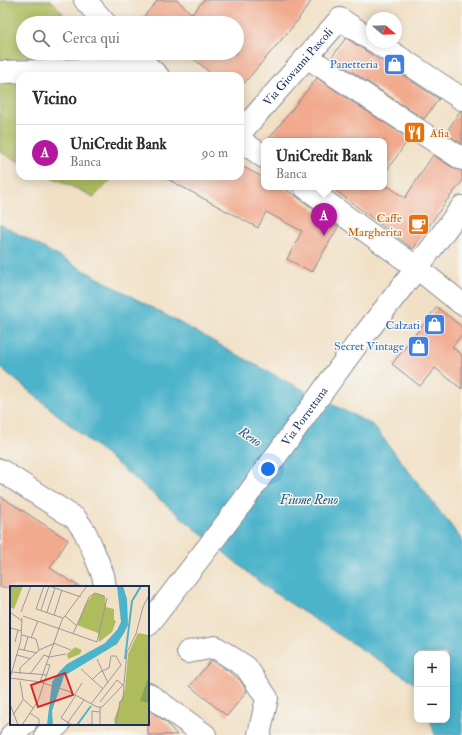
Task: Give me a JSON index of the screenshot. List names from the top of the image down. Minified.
{"streets":{"main road":["Via Giovanni Pascoli","Via Porrettana"]},"water":["Reno","Fiume Reno"],"places":{"shop":["Panetteria","Calzati","Secret Vintage"],"restaurant":["Afia"],"cafe":["Caffe Margherita"]},"north":"right","page":{"search":"Cerca qui","heading":"Vicino","list":[{"mark":"A","name":"UniCredit Bank","note":"Banca","value":"90 m"}],"popup":["UniCredit Bank","Banca"],"pins":"A","map_buttons":["+","−"]}}
